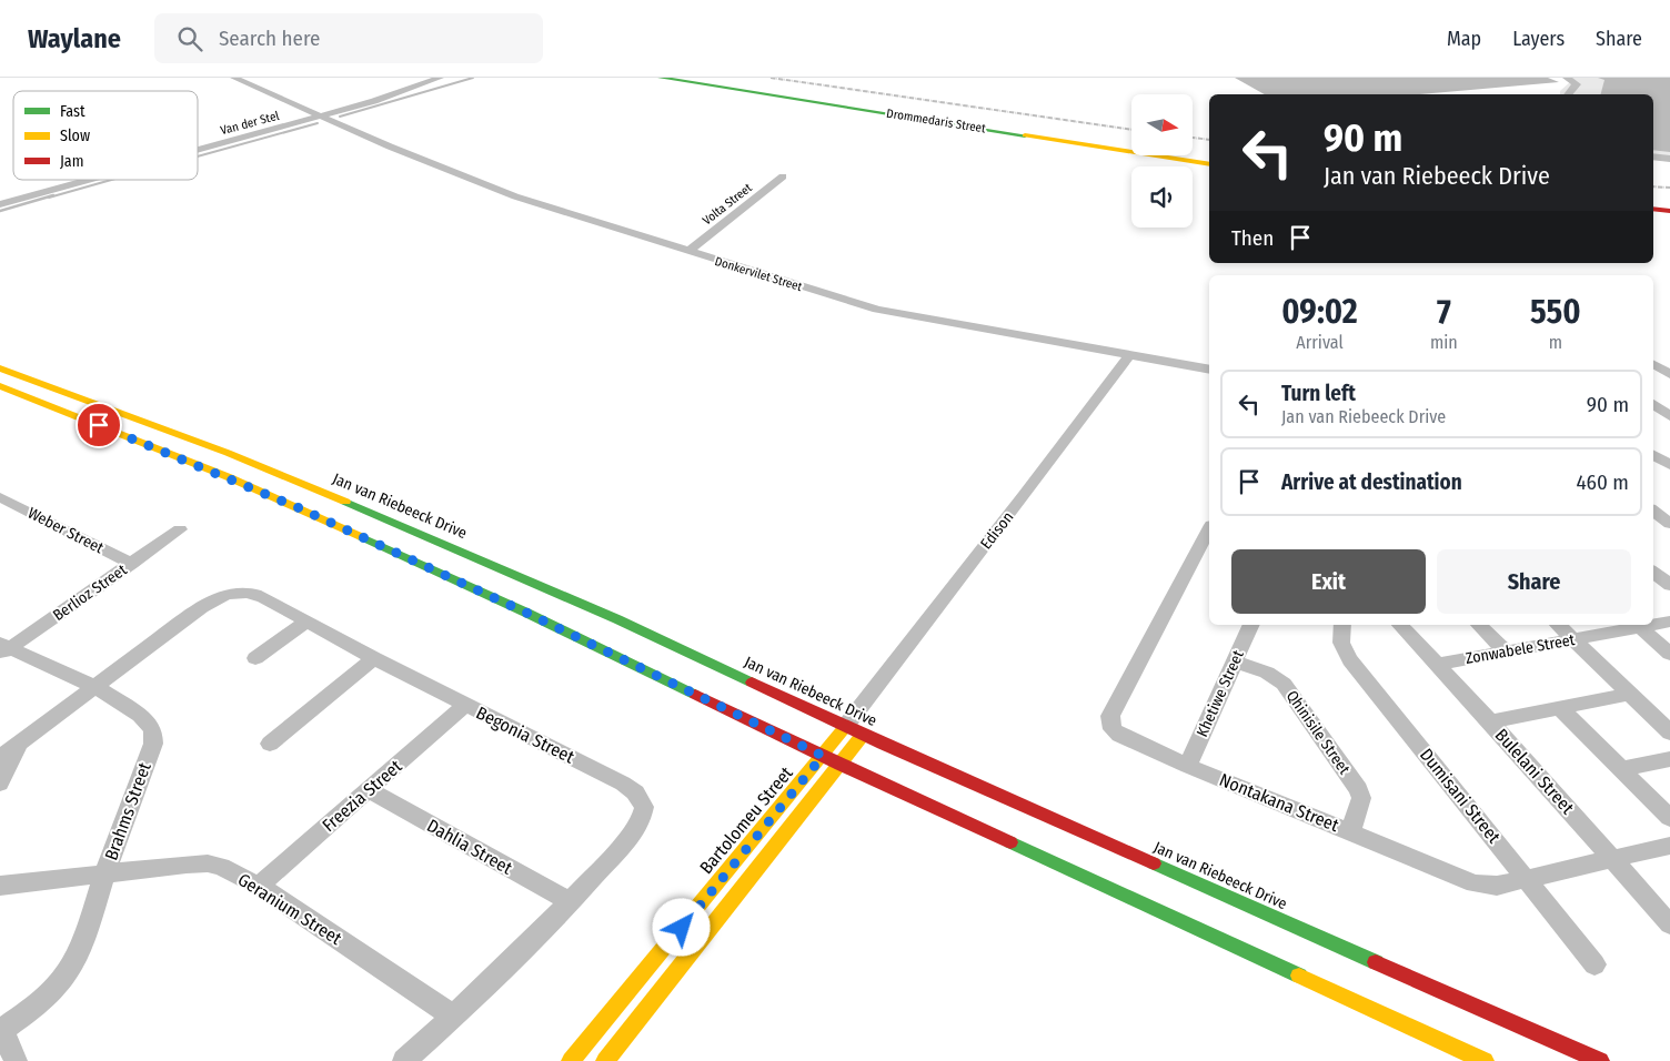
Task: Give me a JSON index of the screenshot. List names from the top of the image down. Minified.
{"streets":{"main road":["Drommedaris Street","Jan van Riebeeck Drive","Bartolomeu Street"],"street":["Van der Stel","Volta Street","Donkervilet Street","Weber Street","Edison","Berlioz Street","Zonwabele Street","Khetiwe Street","Qhinisile Street","Begonia Street","Bulelani Street","Freezia Street","Dumisani Street","Nontakana Street","Brahms Street","Dahlia Street","Geranium Street"]},"crossings":[["Van der Stel","Donkervilet Street"],["Volta Street","Donkervilet Street"],["Donkervilet Street","Edison"],["Jan van Riebeeck Drive","Edison"],["Jan van Riebeeck Drive","Bartolomeu Street"],["Weber Street","Berlioz Street"],["Edison","Bartolomeu Street"],["Berlioz Street","Brahms Street"],["Zonwabele Street","Bulelani Street"],["Khetiwe Street","Qhinisile Street"],["Khetiwe Street","Nontakana Street"],["Qhinisile Street","Nontakana Street"],["Begonia Street","Freezia Street"],["Begonia Street","Brahms Street"],["Begonia Street","Dahlia Street"],["Begonia Street","Geranium Street"],["Bulelani Street","Nontakana Street"],["Freezia Street","Dahlia Street"],["Freezia Street","Geranium Street"],["Dumisani Street","Nontakana Street"],["Brahms Street","Geranium Street"]],"legend":["Fast","Slow","Jam"],"north":"right","page":{"header":"Waylane","search":"Search here","nav":["Map","Layers","Share"],"turn":["90 m","Jan van Riebeeck Drive"],"then":"Then","eta":["09:02","Arrival","7","min","550","m"],"list":[{"name":"Turn left","note":"Jan van Riebeeck Drive","value":"90 m"},{"name":"Arrive at destination","value":"460 m"}],"buttons":["Exit","Share"]}}
